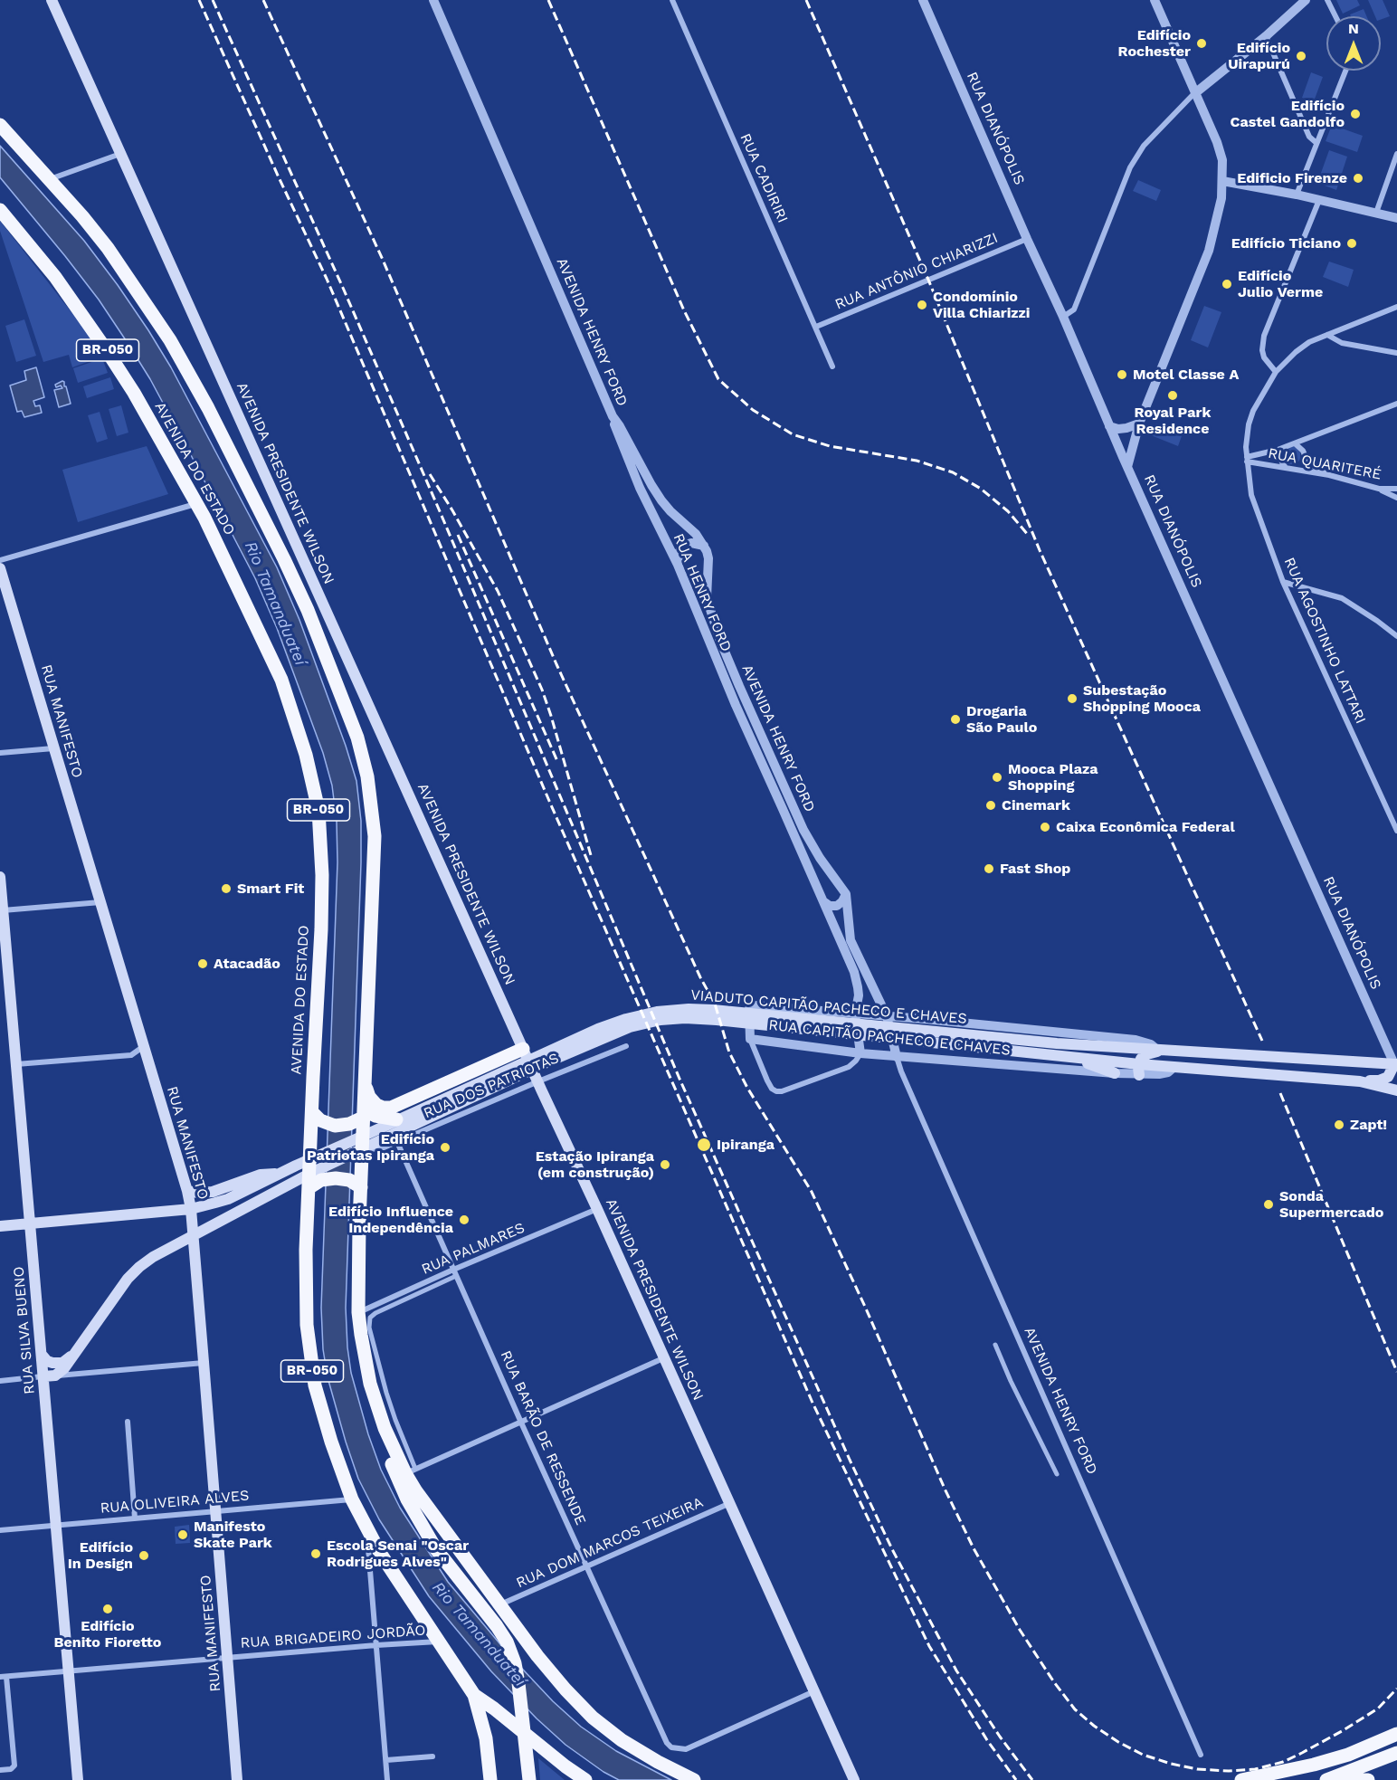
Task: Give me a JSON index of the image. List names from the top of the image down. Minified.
{"streets":{"highway":["BR-050","AVENIDA DO ESTADO"],"main road":["AVENIDA PRESIDENTE WILSON","RUA MANIFESTO","VIADUTO CAPITÃO PACHECO E CHAVES","RUA CAPITÃO PACHECO E CHAVES","RUA SILVA BUENO"],"street":["RUA DIANÓPOLIS","RUA CADIRIRI","RUA ANTÔNIO CHIARIZZI","AVENIDA HENRY FORD","RUA QUARITERÉ","RUA HENRY FORD","RUA AGOSTINHO LATTARI","RUA DOS PATRIOTAS","RUA PALMARES","RUA BARÃO DE RESSENDE","RUA OLIVEIRA ALVES","RUA DOM MARCOS TEIXEIRA","RUA BRIGADEIRO JORDÃO"]},"crossings":[["RUA DIANÓPOLIS","RUA ANTÔNIO CHIARIZZI"],["RUA DIANÓPOLIS","RUA CAPITÃO PACHECO E CHAVES"],["RUA CADIRIRI","RUA ANTÔNIO CHIARIZZI"],["AVENIDA HENRY FORD","RUA HENRY FORD"],["AVENIDA HENRY FORD","RUA CAPITÃO PACHECO E CHAVES"],["BR-050","AVENIDA DO ESTADO"],["BR-050","VIADUTO CAPITÃO PACHECO E CHAVES"],["BR-050","RUA PALMARES"],["RUA QUARITERÉ","RUA AGOSTINHO LATTARI"],["AVENIDA DO ESTADO","RUA OLIVEIRA ALVES"],["AVENIDA DO ESTADO","RUA BRIGADEIRO JORDÃO"],["AVENIDA PRESIDENTE WILSON","RUA DOS PATRIOTAS"],["AVENIDA PRESIDENTE WILSON","RUA PALMARES"],["AVENIDA PRESIDENTE WILSON","RUA BARÃO DE RESSENDE"],["AVENIDA PRESIDENTE WILSON","RUA DOM MARCOS TEIXEIRA"],["RUA HENRY FORD","RUA CAPITÃO PACHECO E CHAVES"],["RUA MANIFESTO","RUA OLIVEIRA ALVES"],["RUA MANIFESTO","RUA BRIGADEIRO JORDÃO"],["VIADUTO CAPITÃO PACHECO E CHAVES","RUA CAPITÃO PACHECO E CHAVES"],["VIADUTO CAPITÃO PACHECO E CHAVES","RUA DOS PATRIOTAS"],["VIADUTO CAPITÃO PACHECO E CHAVES","RUA BARÃO DE RESSENDE"],["RUA DOS PATRIOTAS","RUA BARÃO DE RESSENDE"],["RUA PALMARES","RUA BARÃO DE RESSENDE"],["RUA SILVA BUENO","RUA OLIVEIRA ALVES"],["RUA SILVA BUENO","RUA BRIGADEIRO JORDÃO"],["RUA BARÃO DE RESSENDE","RUA DOM MARCOS TEIXEIRA"]],"water":["Rio Tamanduateí"],"places":["Edifício Rochester","Edifício Uirapurú","Edifício Castel Gandolfo","Edificio Firenze","Edifício Ticiano","Edifício Julio Verme","Condomínio Villa Chiarizzi","Motel Classe A","Royal Park Residence","Subestação Shopping Mooca","Drogaria São Paulo","Mooca Plaza Shopping","Cinemark","Caixa Econômica Federal","Fast Shop","Smart Fit","Atacadão","Zapt!","Ipiranga","Edifício Patriotas Ipiranga","Estação Ipiranga (em construção)","Sonda Supermercado","Edifício Influence Independência","Manifesto Skate Park","Escola Senai \"Oscar Rodrigues Alves\"","Edifício In Design","Edifício Benito Fioretto"],"north":"top"}
